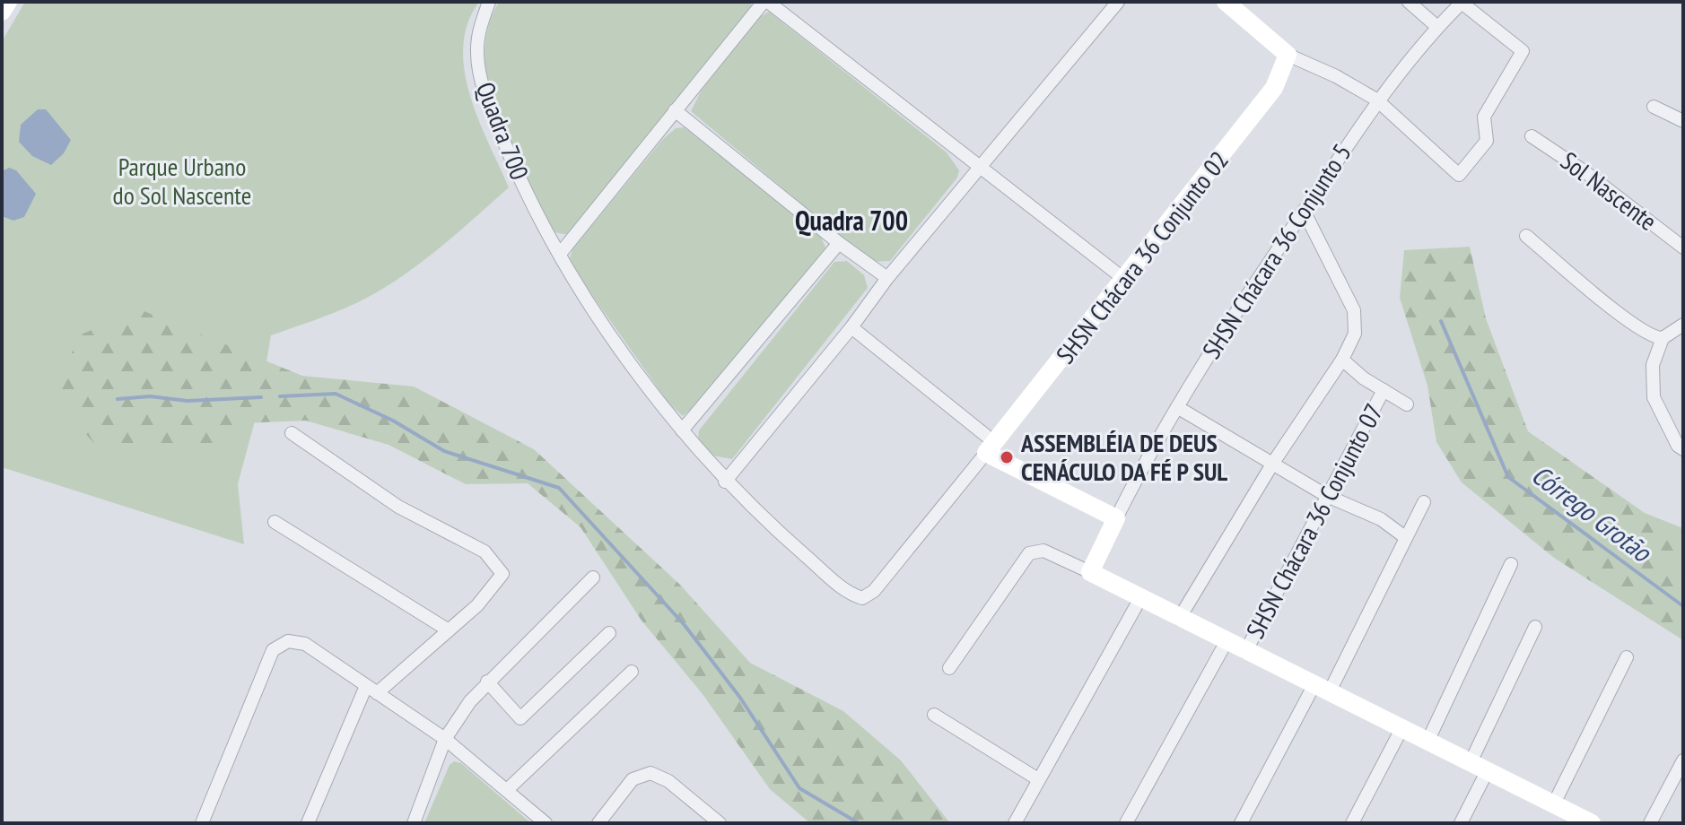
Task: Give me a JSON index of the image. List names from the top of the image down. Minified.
{"streets":{"street":["Quadra 700","Sol Nascente","SHSN Chácara 36 Conjunto 5","SHSN Chácara 36 Conjunto 02","SHSN Chácara 36 Conjunto 07"]},"crossings":[["Quadra 700","SHSN Chácara 36 Conjunto 02"]],"districts":["Quadra 700"],"water":["Córrego Grotão"],"parks":["Parque Urbano do Sol Nascente"],"places":["ASSEMBLÉIA DE DEUS CENÁCULO DA FÉ P SUL"]}
